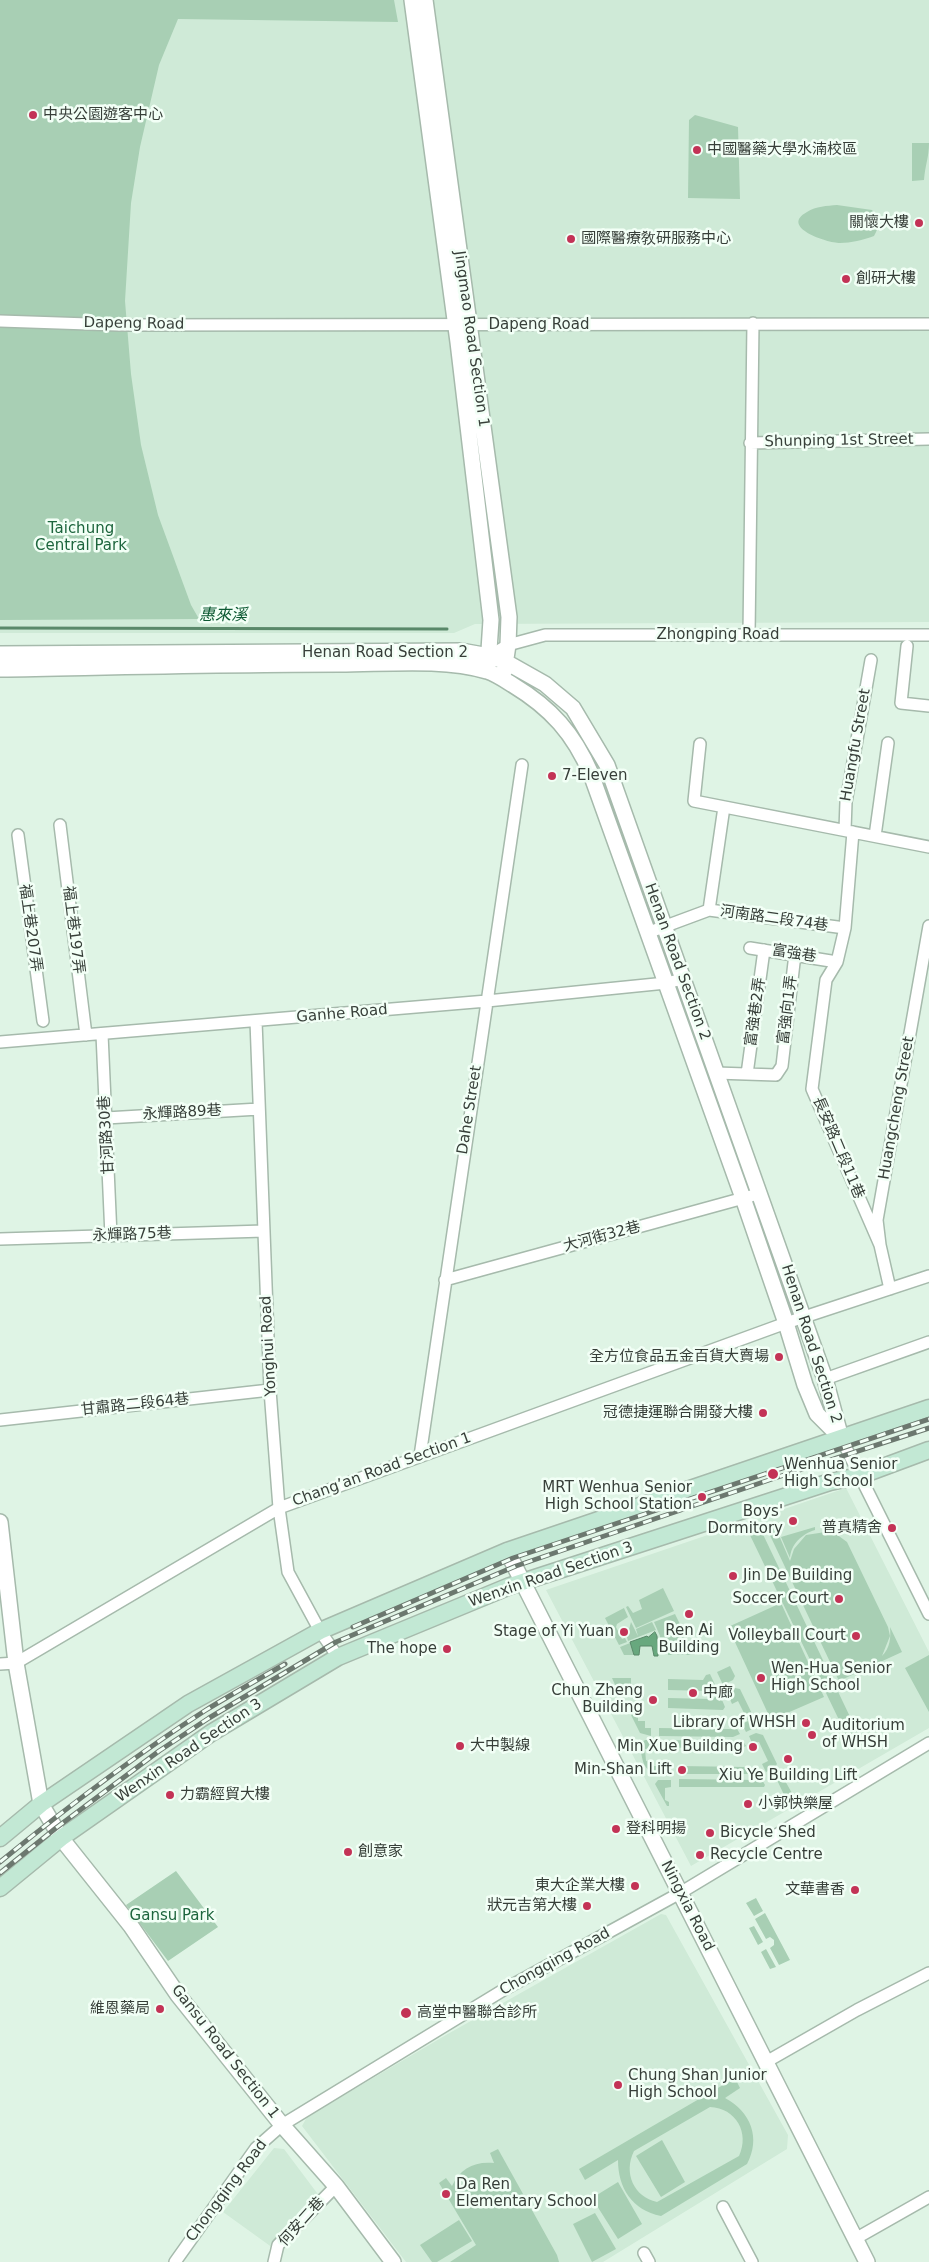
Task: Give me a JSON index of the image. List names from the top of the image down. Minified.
{"streets":{"main road":["Wenxin Road Section 3"],"street":["Dapeng Road","Jingmao Road Section 1","Shunping 1st Street","Zhongping Road","Henan Road Section 2","Huangfu Street","河南路二段74巷","福上巷207弄","福上巷197弄","富強巷","富強向1弄","富強巷2弄","Ganhe Road","Huangcheng Street","Dahe Street","永輝路89巷","甘河路30巷","長安路二段11巷","永輝路75巷","大河街32巷","Yonghui Road","甘肅路二段64巷","Chang’an Road Section 1","Ningxia Road","Chongqing Road","Gansu Road Section 1","何安二巷"]},"crossings":[["Dapeng Road","Jingmao Road Section 1"],["Jingmao Road Section 1","Zhongping Road"],["Jingmao Road Section 1","Henan Road Section 2"],["Zhongping Road","Henan Road Section 2"],["Henan Road Section 2","河南路二段74巷"],["Henan Road Section 2","Ganhe Road"],["Henan Road Section 2","大河街32巷"],["Henan Road Section 2","Chang’an Road Section 1"],["Huangfu Street","河南路二段74巷"],["Huangfu Street","長安路二段11巷"],["河南路二段74巷","長安路二段11巷"],["福上巷197弄","Ganhe Road"],["富強巷","富強向1弄"],["富強巷","富強巷2弄"],["富強巷","長安路二段11巷"],["富強向1弄","富強巷2弄"],["Ganhe Road","Dahe Street"],["Ganhe Road","甘河路30巷"],["Ganhe Road","Yonghui Road"],["Huangcheng Street","長安路二段11巷"],["Huangcheng Street","Chang’an Road Section 1"],["Dahe Street","大河街32巷"],["Dahe Street","Chang’an Road Section 1"],["永輝路89巷","甘河路30巷"],["永輝路89巷","Yonghui Road"],["甘河路30巷","永輝路75巷"],["永輝路75巷","Yonghui Road"],["Yonghui Road","甘肅路二段64巷"],["Yonghui Road","Chang’an Road Section 1"],["Yonghui Road","Wenxin Road Section 3"],["Wenxin Road Section 3","Ningxia Road"],["Wenxin Road Section 3","Gansu Road Section 1"],["Ningxia Road","Chongqing Road"],["Chongqing Road","Gansu Road Section 1"],["Gansu Road Section 1","何安二巷"]],"water":["惠來溪"],"parks":["Taichung Central Park","Gansu Park"],"places":["中央公園遊客中心","中國醫藥大學水湳校區","關懷大樓","國際醫療敎研服務中心","創研大樓","7-Eleven","全方位食品五金百貨大賣場","冠德捷運聯合開發大樓","Wenhua Senior High School","MRT Wenhua Senior High School Station","Boys' Dormitory","普真精舍","Jin De Building","Soccer Court","Ren Ai Building","Stage of Yi Yuan","Volleyball Court","The hope","Wen-Hua Senior High School","中廊","Chun Zheng Building","Library of WHSH","Auditorium of WHSH","大中製線","Min Xue Building","Xiu Ye Building Lift","Min-Shan Lift","力霸經貿大樓","小郭快樂屋","登科明揚","Bicycle Shed","創意家","Recycle Centre","東大企業大樓","文華書香","狀元吉第大樓","維恩藥局","高堂中醫聯合診所","Chung Shan Junior High School","Da Ren Elementary School"]}
